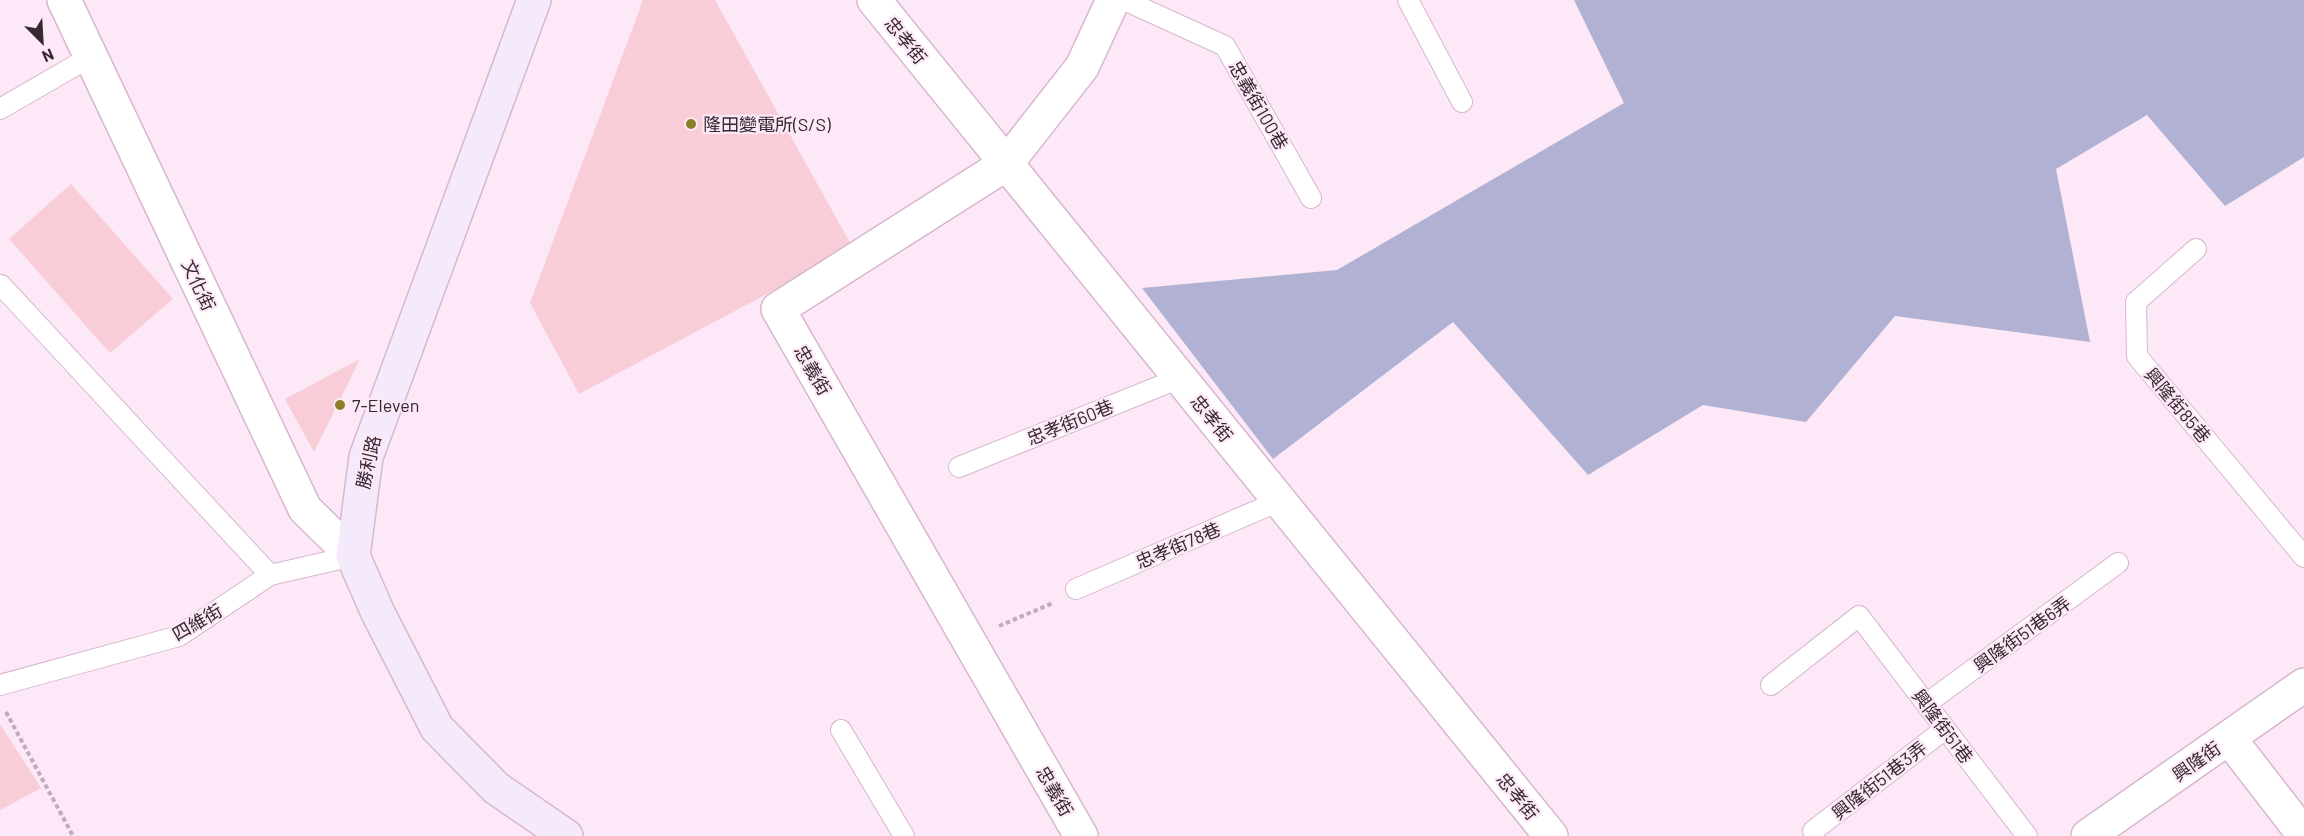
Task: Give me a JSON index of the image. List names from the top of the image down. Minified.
{"streets":{"main road":["勝利路"],"street":["忠孝街","文化街","忠義街","興隆街"],"lane":["忠義街100巷","興隆街85巷","忠孝街60巷","忠孝街78巷","四維街","興隆街51巷6弄","興隆街51巷","興隆街51巷3弄"]},"crossings":[["忠孝街","忠義街"],["忠孝街","忠孝街60巷"],["忠孝街","忠孝街78巷"],["文化街","勝利路"],["文化街","四維街"],["勝利路","四維街"],["興隆街51巷6弄","興隆街51巷"],["興隆街51巷","興隆街51巷3弄"]],"places":["隆田變電所(S/S)","7-Eleven"],"north":"bottom right"}
